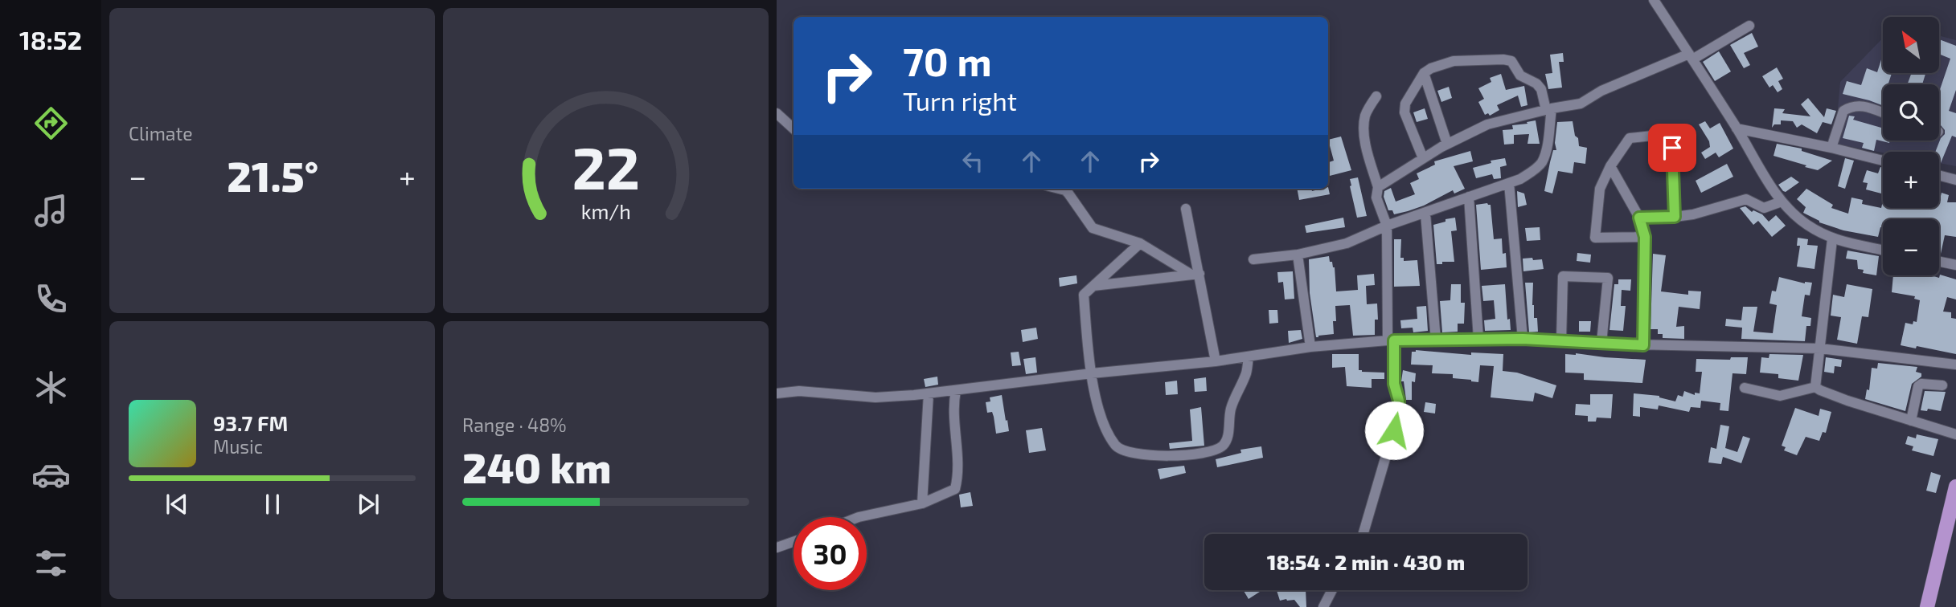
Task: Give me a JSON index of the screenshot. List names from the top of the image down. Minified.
{"north":"top left","page":{"tabs":"18:52","tile":["Climate",["Range · 48%","240 km"]],"map_buttons":["+","−"],"turn":["70 m","Turn right"],"heat":["−","21.5°","+"],"song":["93.7 FM","Music"],"limit":"30","trip":"18:54 · 2 min · 430 m","gauge":["22","km/h"]}}
